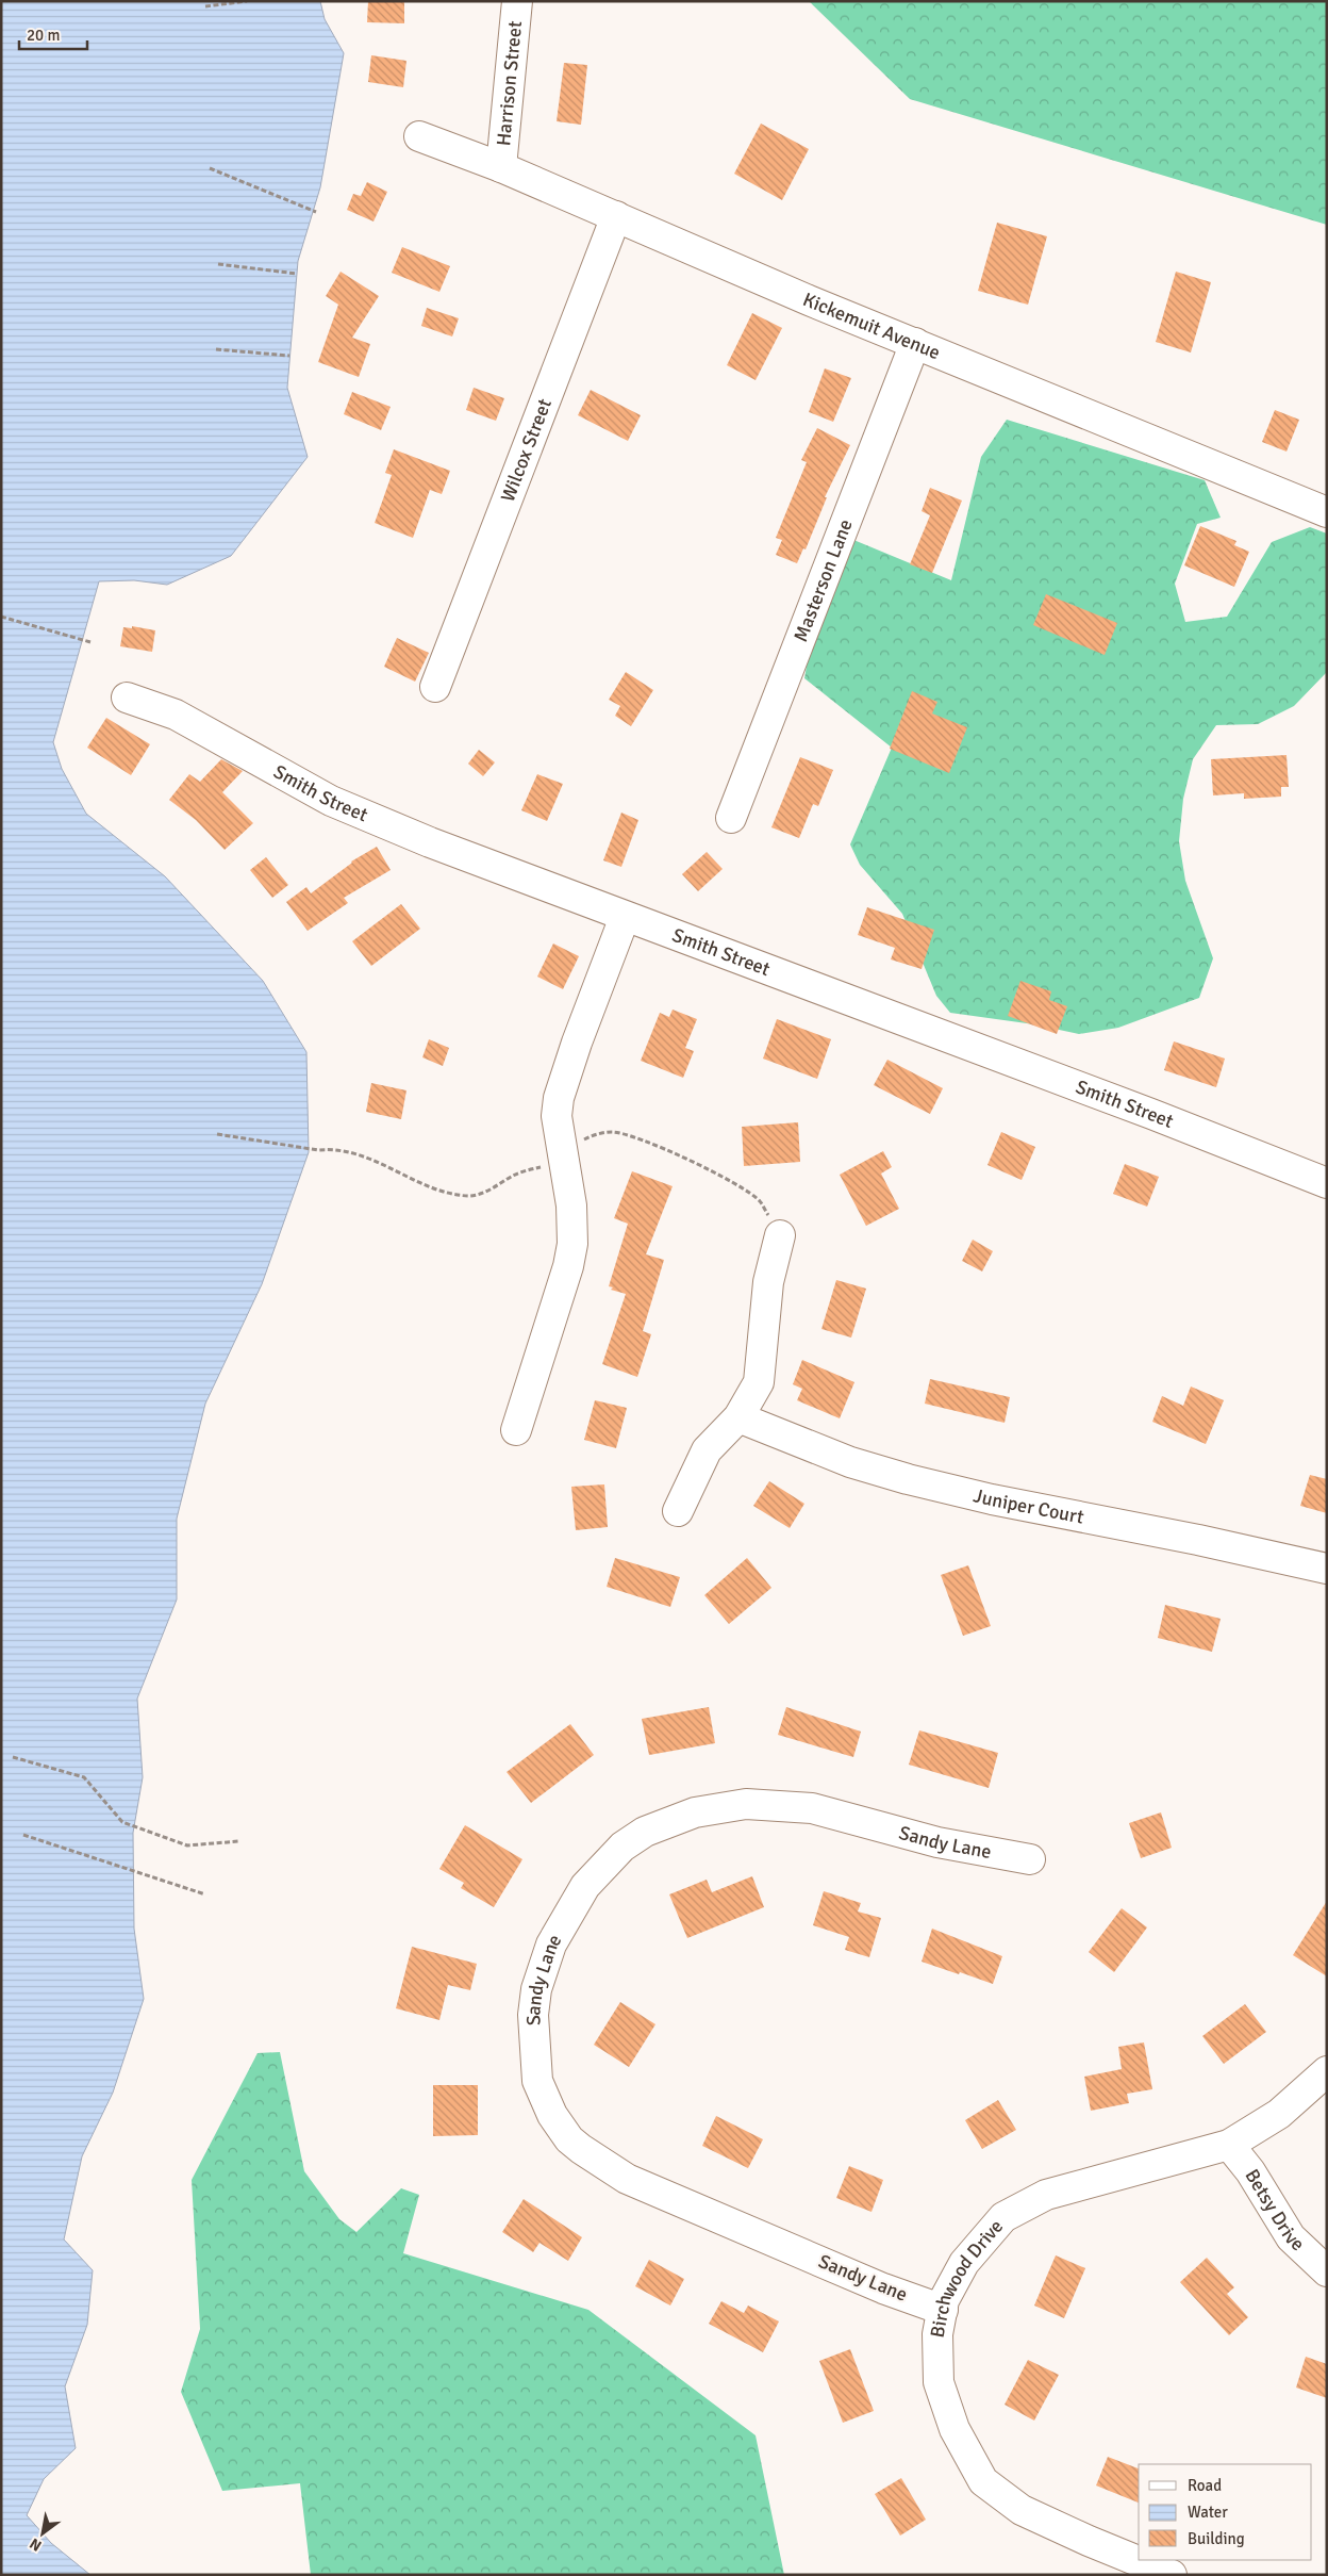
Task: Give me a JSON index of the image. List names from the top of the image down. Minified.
{"streets":{"street":["Harrison Street","Kickemuit Avenue","Wilcox Street","Masterson Lane","Smith Street","Juniper Court","Sandy Lane","Betsy Drive","Birchwood Drive"]},"crossings":[["Harrison Street","Kickemuit Avenue"],["Kickemuit Avenue","Wilcox Street"],["Kickemuit Avenue","Masterson Lane"],["Sandy Lane","Birchwood Drive"],["Betsy Drive","Birchwood Drive"]],"legend":["Road","Water","Building"],"scale_bar":"20 m","north":"bottom left"}
